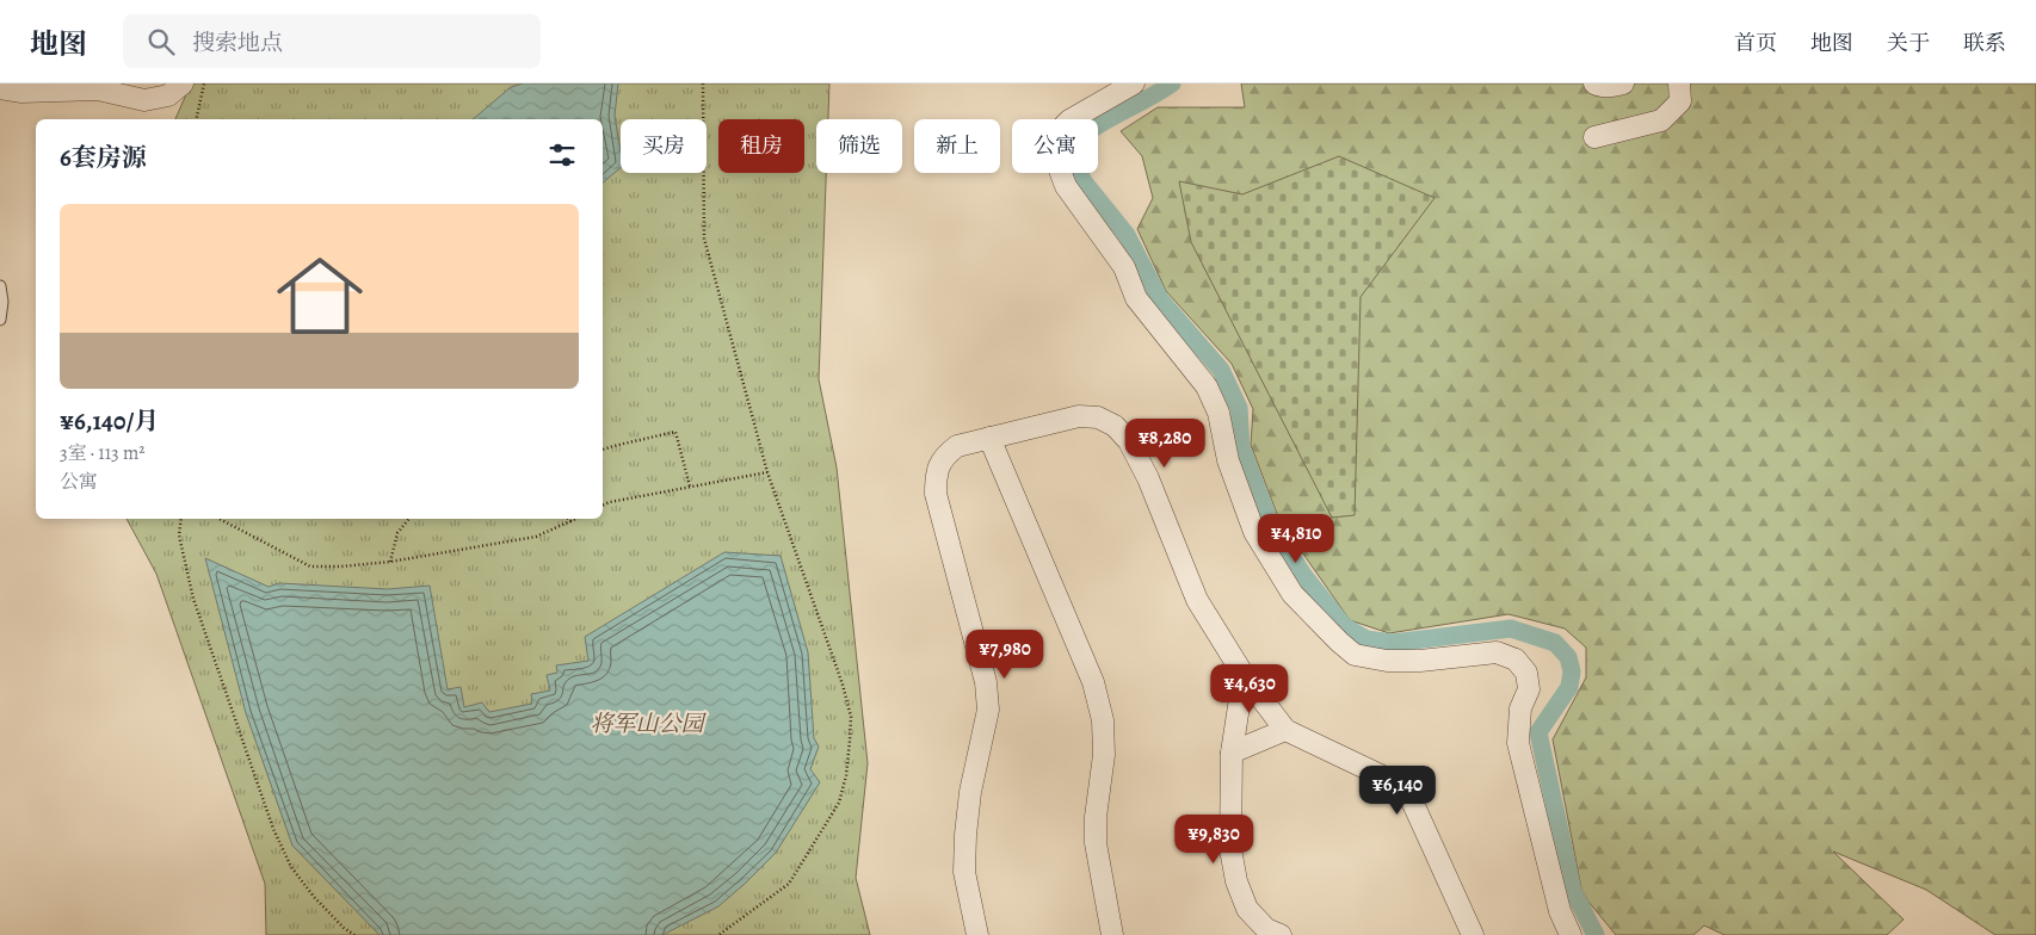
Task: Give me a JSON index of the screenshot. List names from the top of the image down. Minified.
{"parks":["将军山公园"],"page":{"header":"地图","search":"搜索地点","nav":["首页","地图","关于","联系"],"chip":["买房","租房","筛选","新上","公寓"],"heading":"6套房源","list":[{"name":"¥6,140/月","note":"3室 · 113 m² · 公寓"}],"price":["¥8,280","¥4,810","¥7,980","¥4,630","¥6,140","¥9,830"]}}
